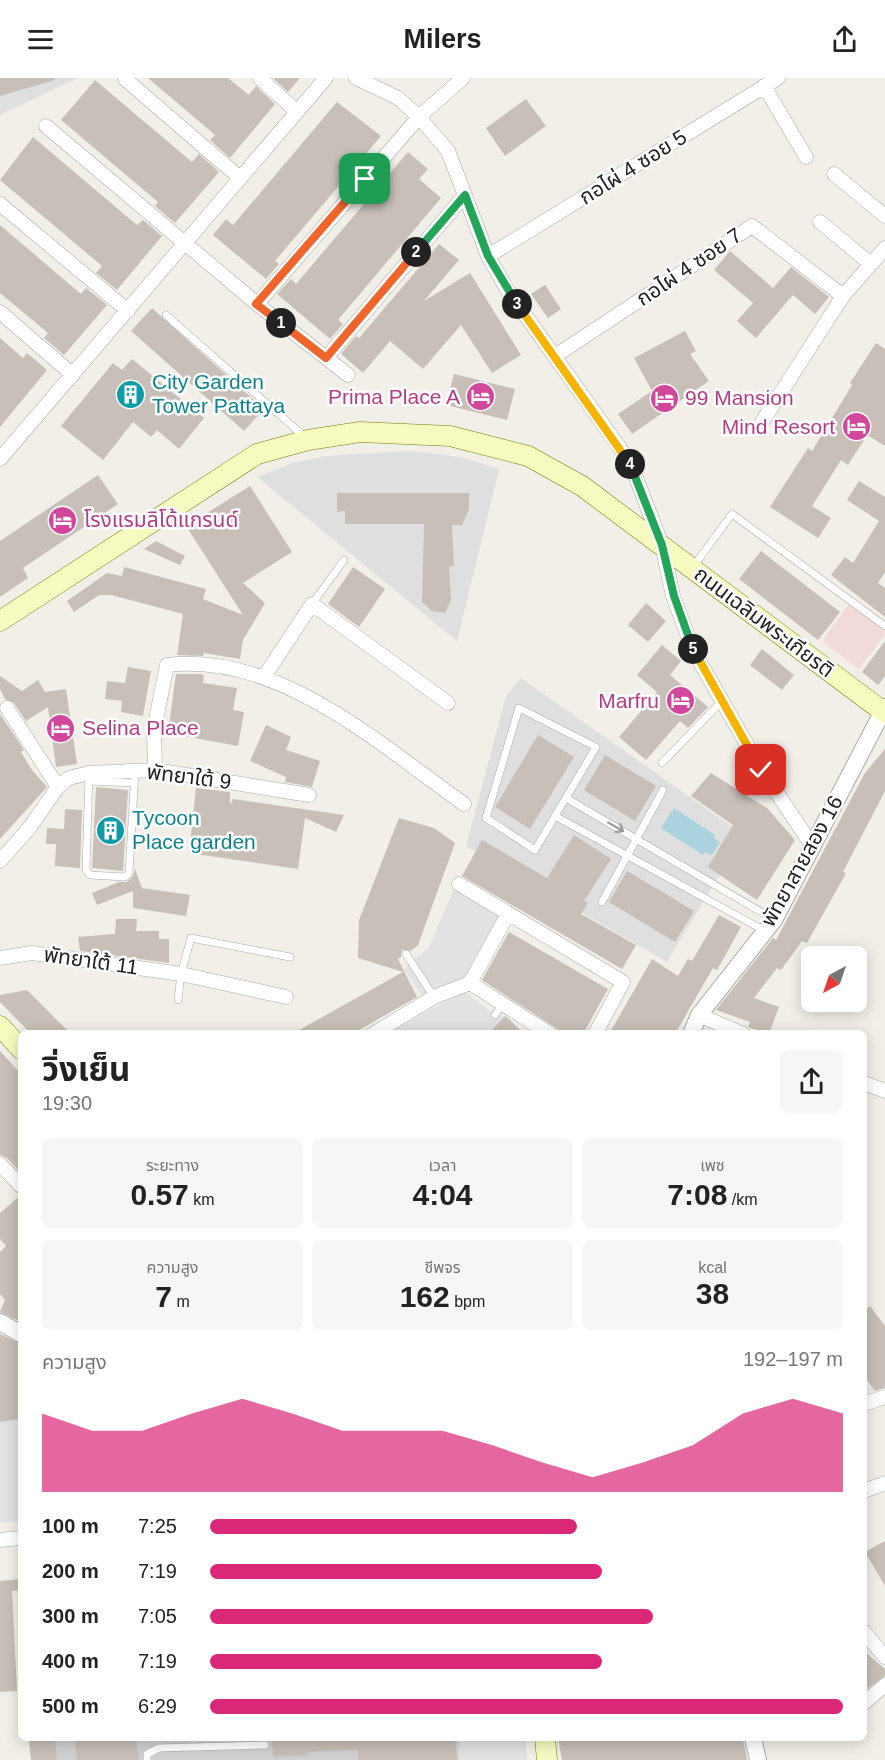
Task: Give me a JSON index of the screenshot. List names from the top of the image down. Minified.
{"streets":{"main road":["ถนนเฉลิมพระเกียรติ"],"street":["กอไผ่ 4 ซอย 5","กอไผ่ 4 ซอย 7","พัทยาใต้ 9","พัทยาสายสอง 16","พัทยาใต้ 11"]},"crossings":[["ถนนเฉลิมพระเกียรติ","พัทยาสายสอง 16"]],"places":{"building":["City Garden Tower Pattaya","Tycoon Place garden"],"hotel":["Prima Place A","99 Mansion","Mind Resort","โรงแรมลิโด้แกรนด์","Marfru","Selina Place"]},"north":"bottom left","page":{"header":"Milers","pins":["2","3","1","4","5"],"heading":["วิ่งเย็น","19:30"],"stats":[["ระยะทาง","0.57 km"],["เวลา","4:04"],["เพซ","7:08 /km"],["ความสูง","7 m"],["ชีพจร","162 bpm"],["kcal","38"]],"chart":["ความสูง","192–197 m"],"list":[{"name":"100 m","note":"7:25"},{"name":"200 m","note":"7:19"},{"name":"300 m","note":"7:05"},{"name":"400 m","note":"7:19"},{"name":"500 m","note":"6:29"}]}}
